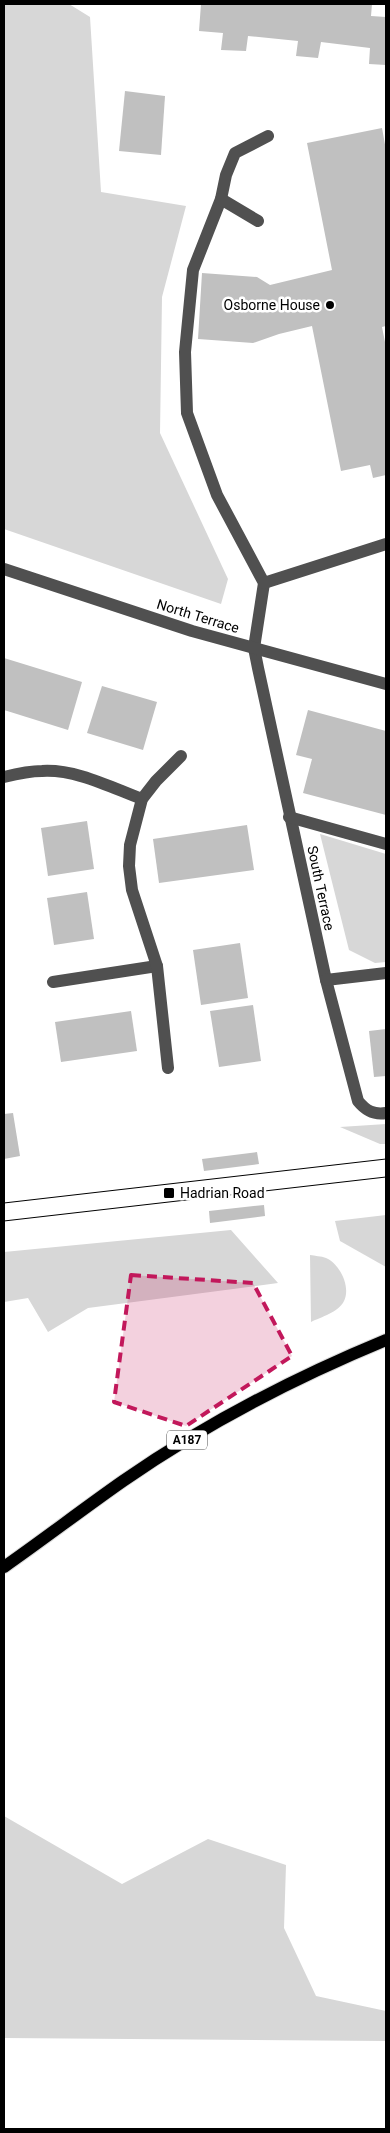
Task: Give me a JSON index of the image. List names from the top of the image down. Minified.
{"streets":{"main road":["A187"],"street":["North Terrace","South Terrace"]},"crossings":[["North Terrace","South Terrace"]],"places":{"other":["Osborne House"],"transit":["Hadrian Road"]}}
